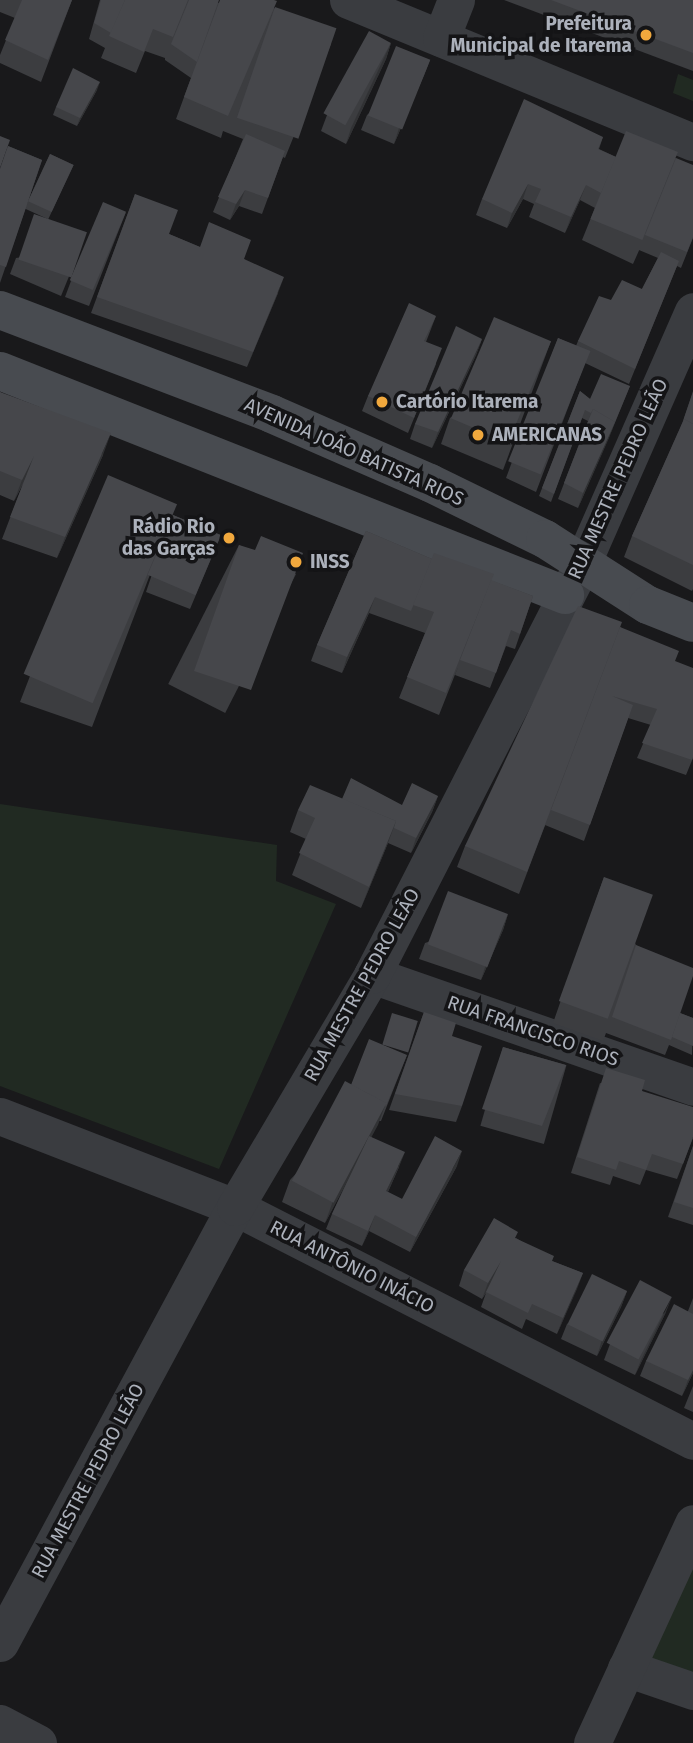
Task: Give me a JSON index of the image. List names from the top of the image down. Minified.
{"streets":{"street":["AVENIDA JOÃO BATISTA RIOS","RUA MESTRE PEDRO LEÃO","RUA FRANCISCO RIOS","RUA ANTÔNIO INÁCIO"]},"crossings":[["AVENIDA JOÃO BATISTA RIOS","RUA MESTRE PEDRO LEÃO"],["RUA MESTRE PEDRO LEÃO","RUA FRANCISCO RIOS"],["RUA MESTRE PEDRO LEÃO","RUA ANTÔNIO INÁCIO"]],"places":["Prefeitura Municipal de Itarema","Cartório Itarema","AMERICANAS","Rádio Rio das Garças","INSS"]}
